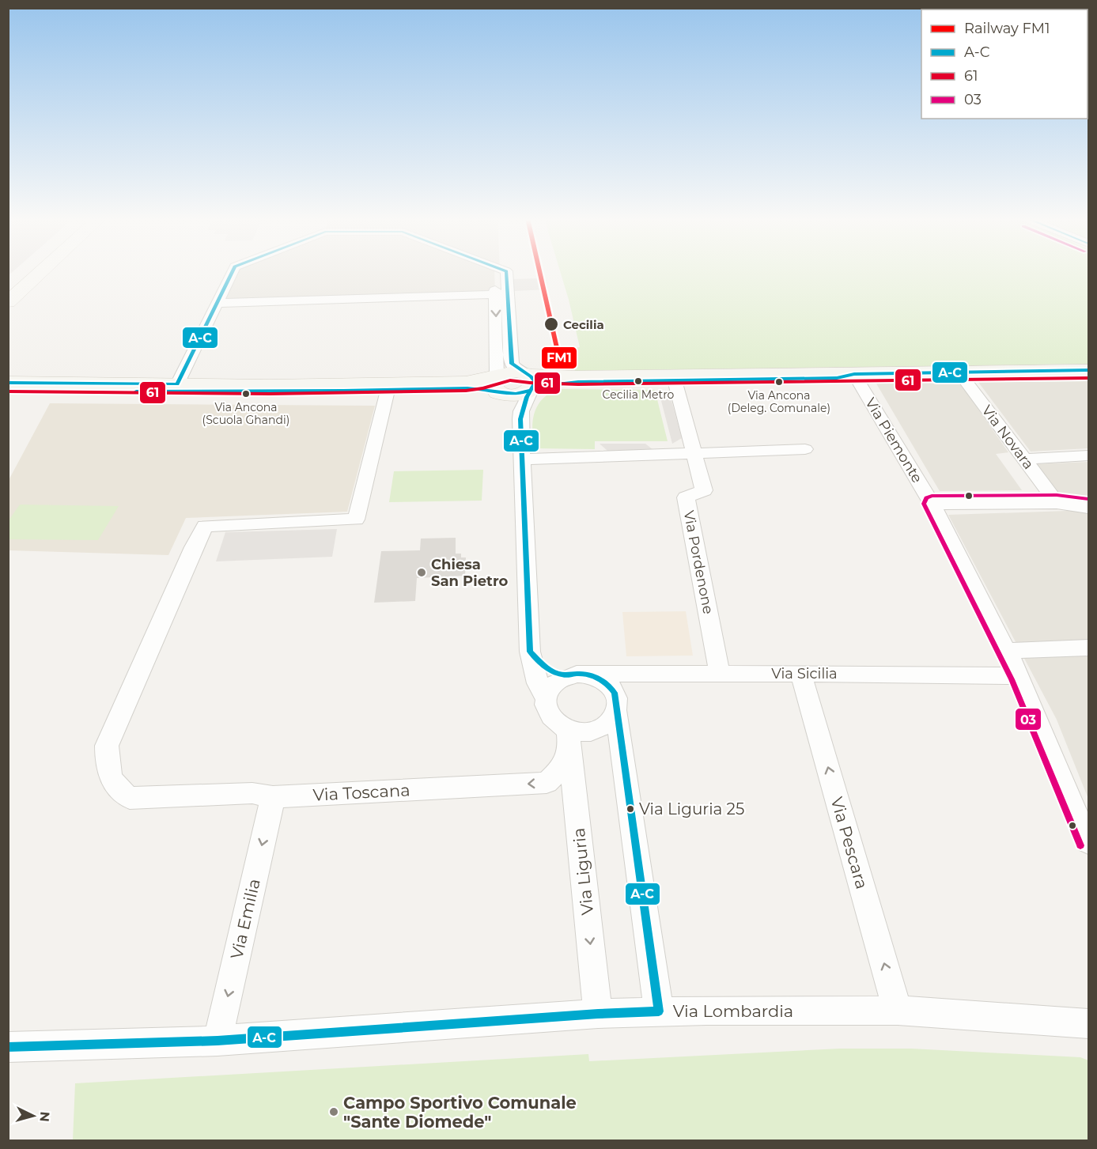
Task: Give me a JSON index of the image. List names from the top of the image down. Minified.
{"streets":{"street":["Via Novara","Via Piemonte","Via Pordenone","Via Sicilia","Via Toscana","Via Pescara","Via Liguria","Via Emilia","Via Lombardia"]},"crossings":[["Via Piemonte","Via Sicilia"],["Via Pordenone","Via Sicilia"],["Via Sicilia","Via Toscana"],["Via Sicilia","Via Pescara"],["Via Sicilia","Via Liguria"],["Via Toscana","Via Liguria"],["Via Toscana","Via Emilia"],["Via Pescara","Via Lombardia"],["Via Liguria","Via Lombardia"],["Via Emilia","Via Lombardia"]],"one_way":["Via Pescara","Via Emilia"],"places":["Cecilia","Cecilia Metro","Via Ancona (Deleg. Comunale)","Via Ancona (Scuola Ghandi)","Chiesa San Pietro","Via Liguria 25","Campo Sportivo Comunale \"Sante Diomede\""],"lines":["rail line FM1","transit line A-C","transit line 61","transit line 03"],"legend":["Railway FM1","A-C","61","03"],"north":"right"}
